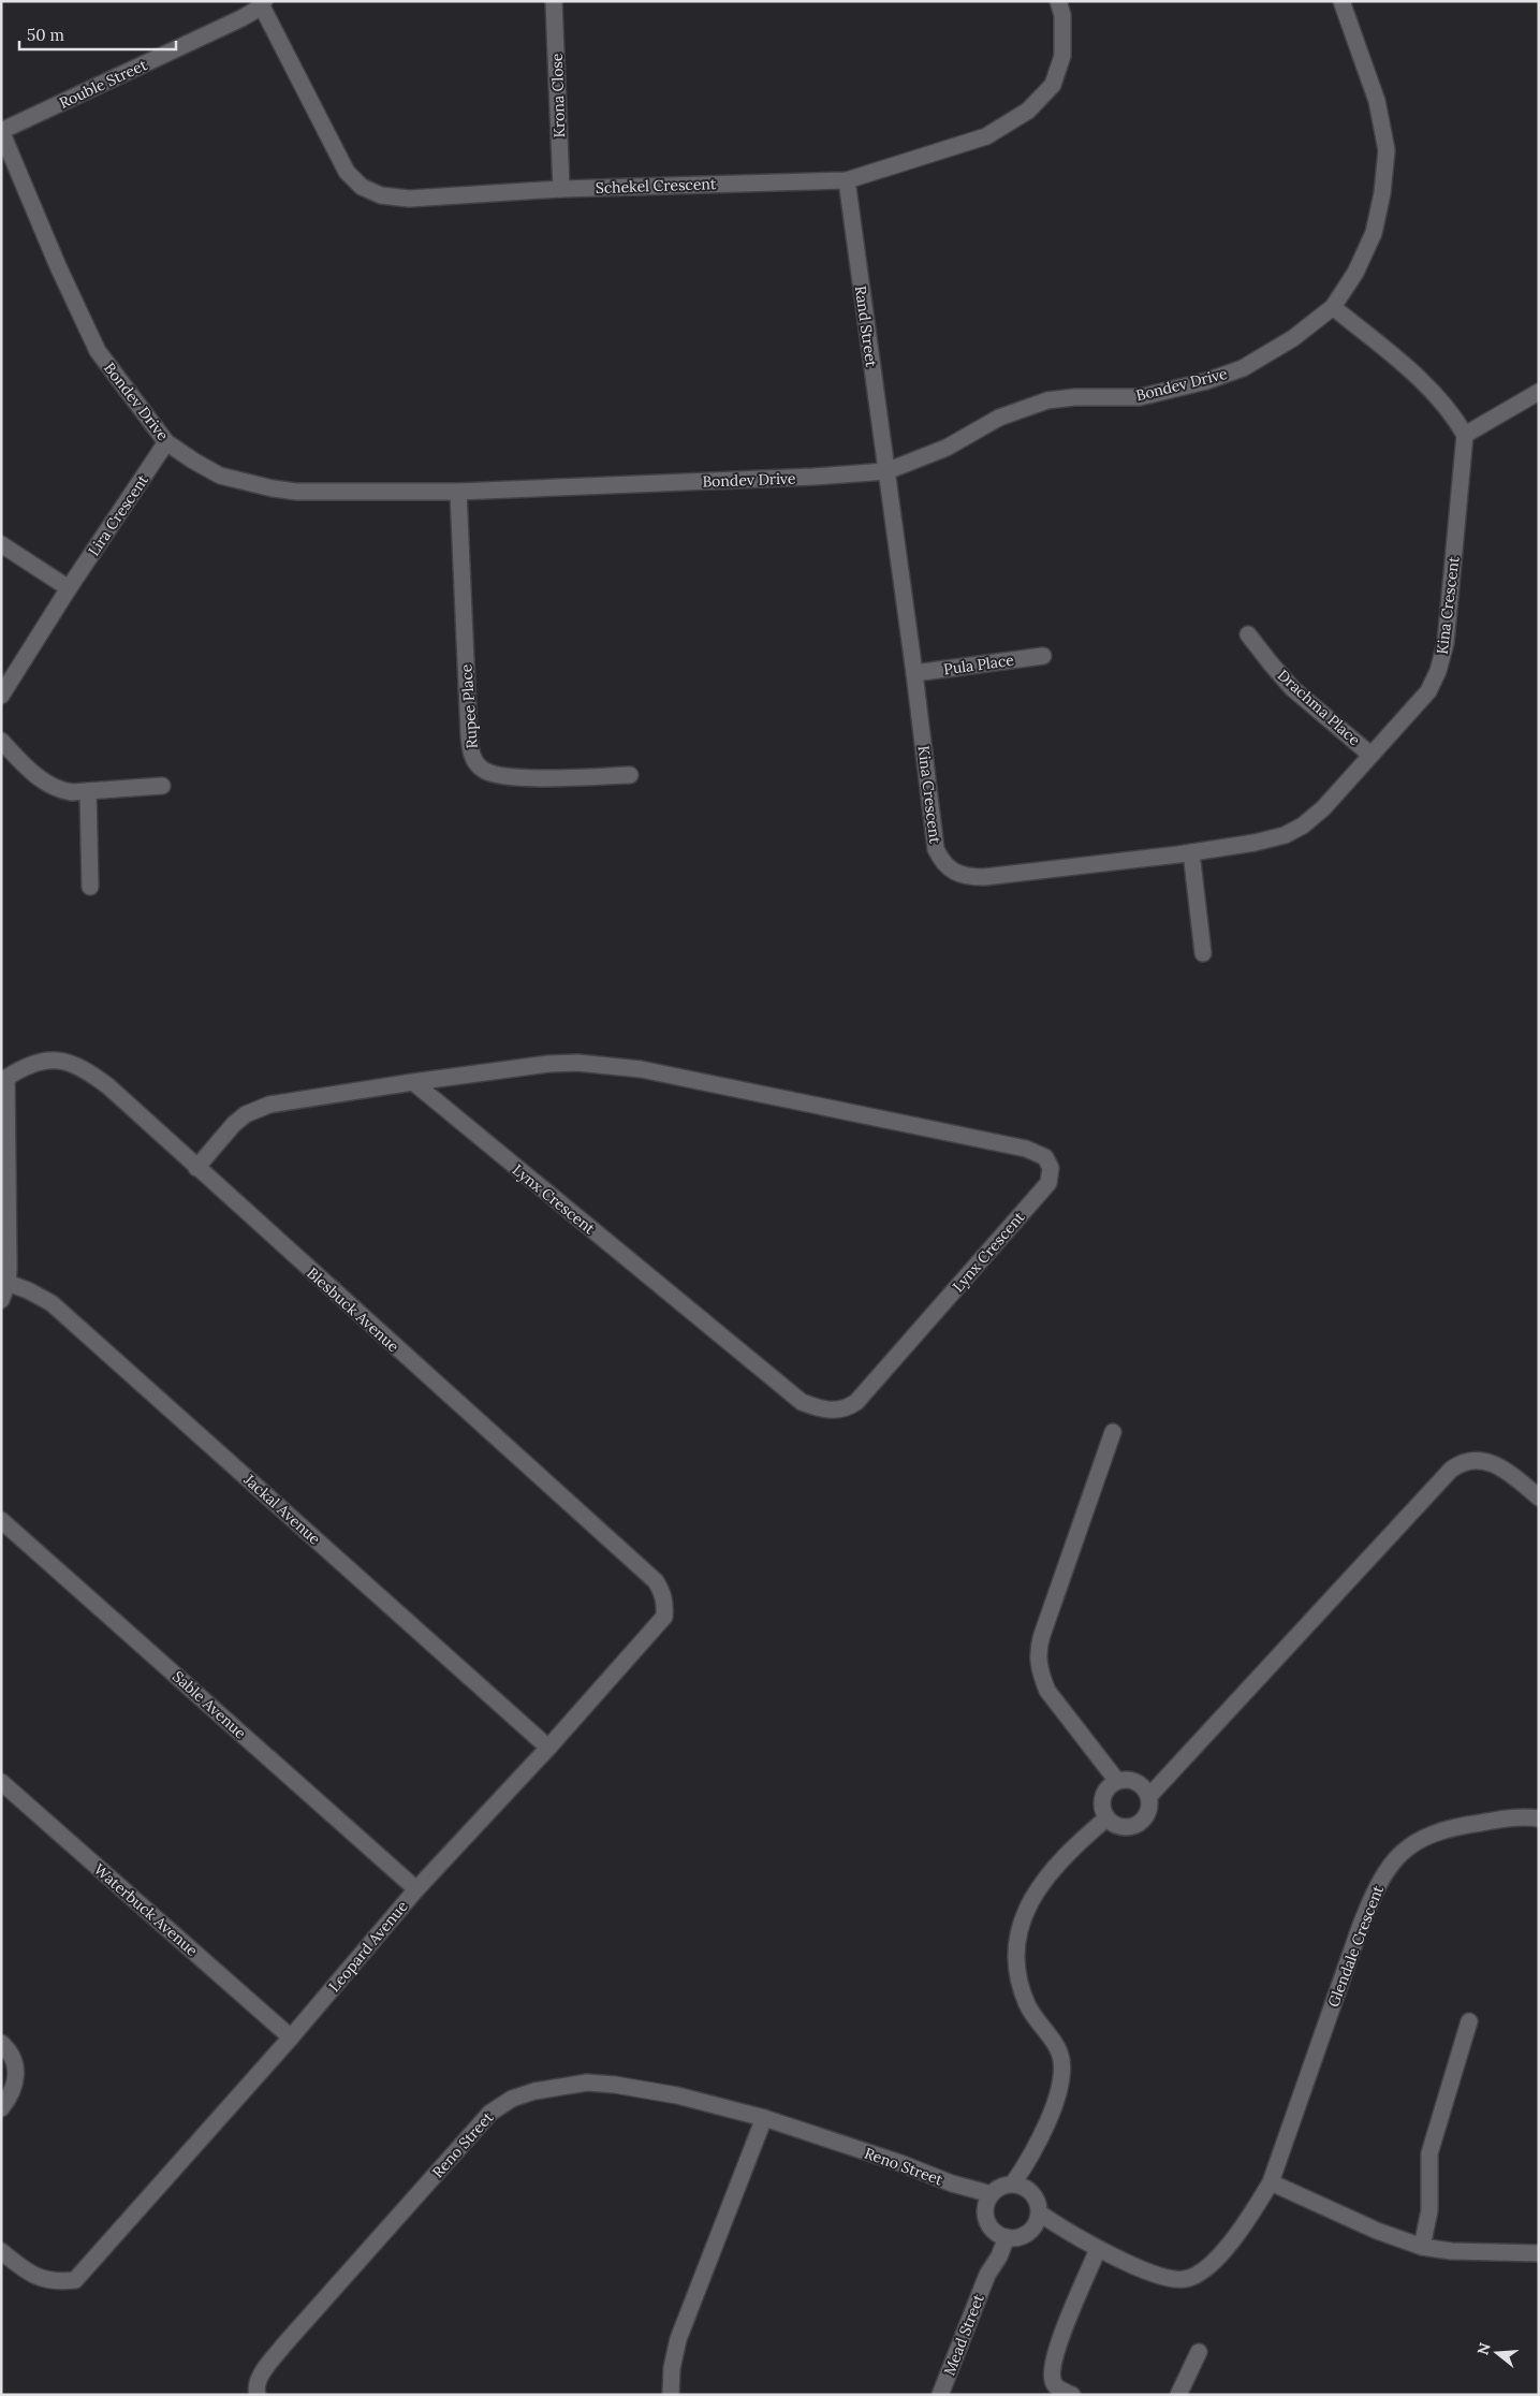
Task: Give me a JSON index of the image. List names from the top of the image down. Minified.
{"streets":{"street":["Rouble Street","Krona Close","Schekel Crescent","Rand Street","Bondev Drive","Lira Crescent","Kina Crescent","Pula Place","Rupee Place","Drachma Place","Lynx Crescent","Blesbuck Avenue","Jackal Avenue","Sable Avenue","Waterbuck Avenue","Leopard Avenue","Glendale Crescent","Reno Street","Mead Street"]},"crossings":[["Rouble Street","Schekel Crescent"],["Rouble Street","Bondev Drive"],["Krona Close","Schekel Crescent"],["Schekel Crescent","Rand Street"],["Rand Street","Bondev Drive"],["Rand Street","Kina Crescent"],["Bondev Drive","Lira Crescent"],["Bondev Drive","Kina Crescent"],["Bondev Drive","Rupee Place"],["Kina Crescent","Pula Place"],["Kina Crescent","Drachma Place"],["Lynx Crescent","Blesbuck Avenue"],["Blesbuck Avenue","Leopard Avenue"],["Jackal Avenue","Leopard Avenue"],["Sable Avenue","Leopard Avenue"],["Waterbuck Avenue","Leopard Avenue"],["Glendale Crescent","Reno Street"],["Glendale Crescent","Mead Street"],["Reno Street","Mead Street"]],"scale_bar":"50 m","north":"left"}
